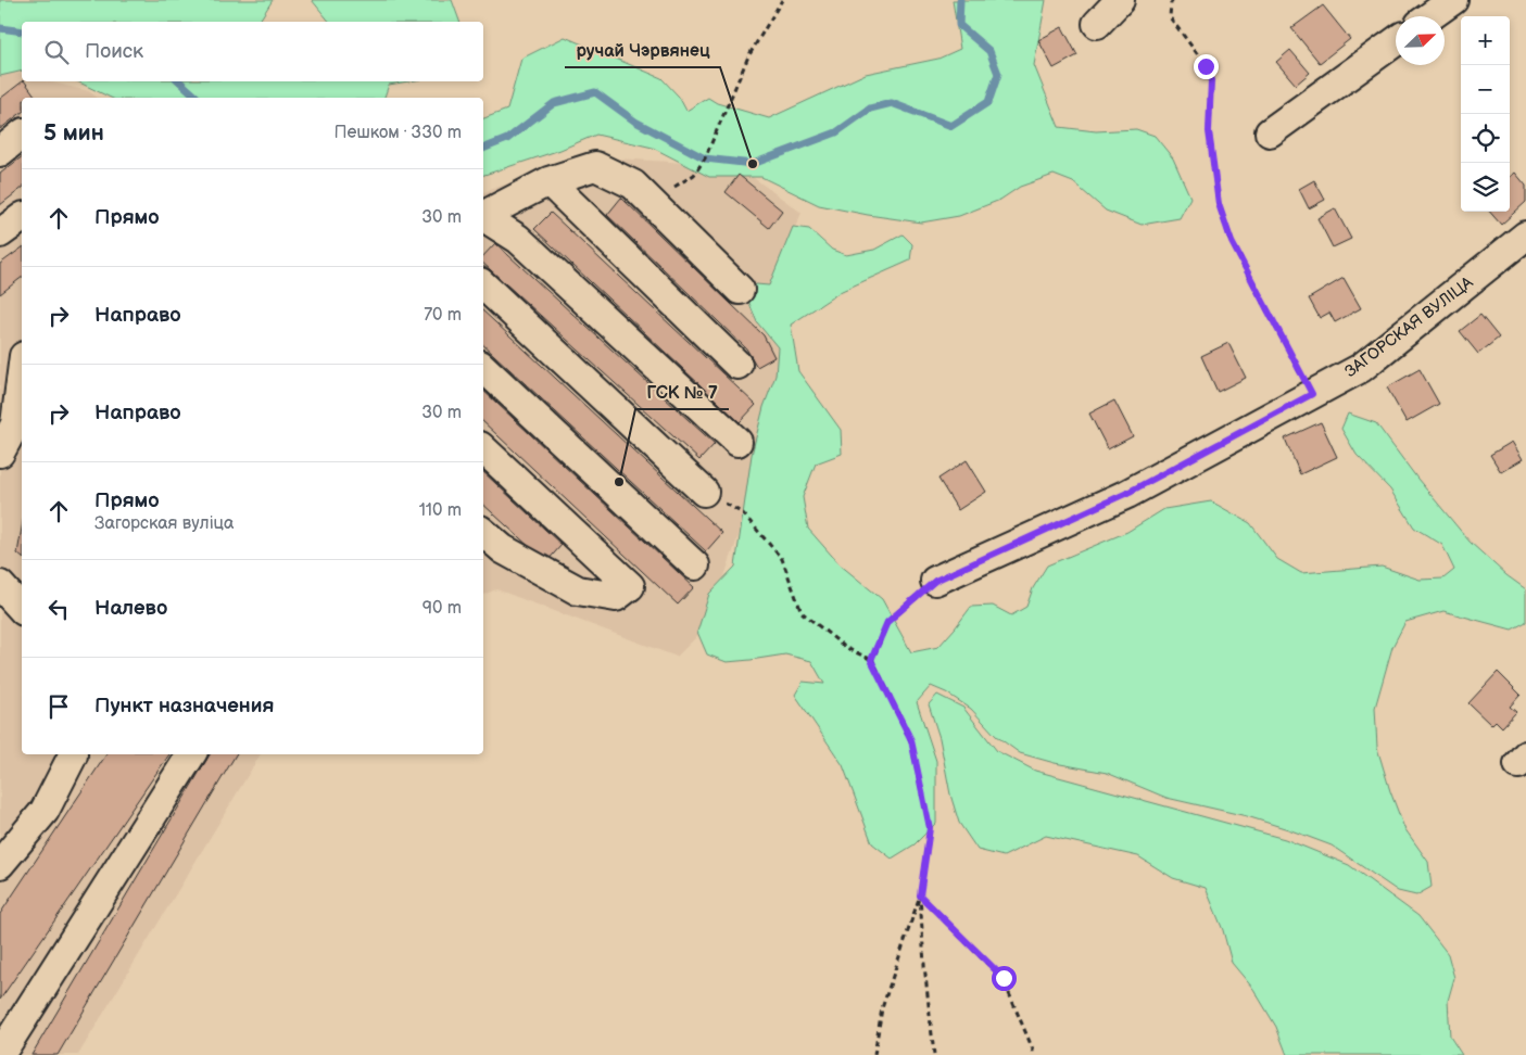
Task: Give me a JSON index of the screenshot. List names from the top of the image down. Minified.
{"streets":{"street":["ЗАГОРСКАЯ ВУЛІЦА"]},"places":["ручай Чэрвянец","ГСК № 7"],"north":"top right","page":{"map_buttons":["+","−"],"search":"Поиск","heading":["5 мин","Пешком · 330 m"],"list":[["Прямо","30 m"],["Направо","70 m"],["Направо","30 m"],["Прямо","Загорская вуліца","110 m"],["Налево","90 m"],"Пункт назначения"]}}
